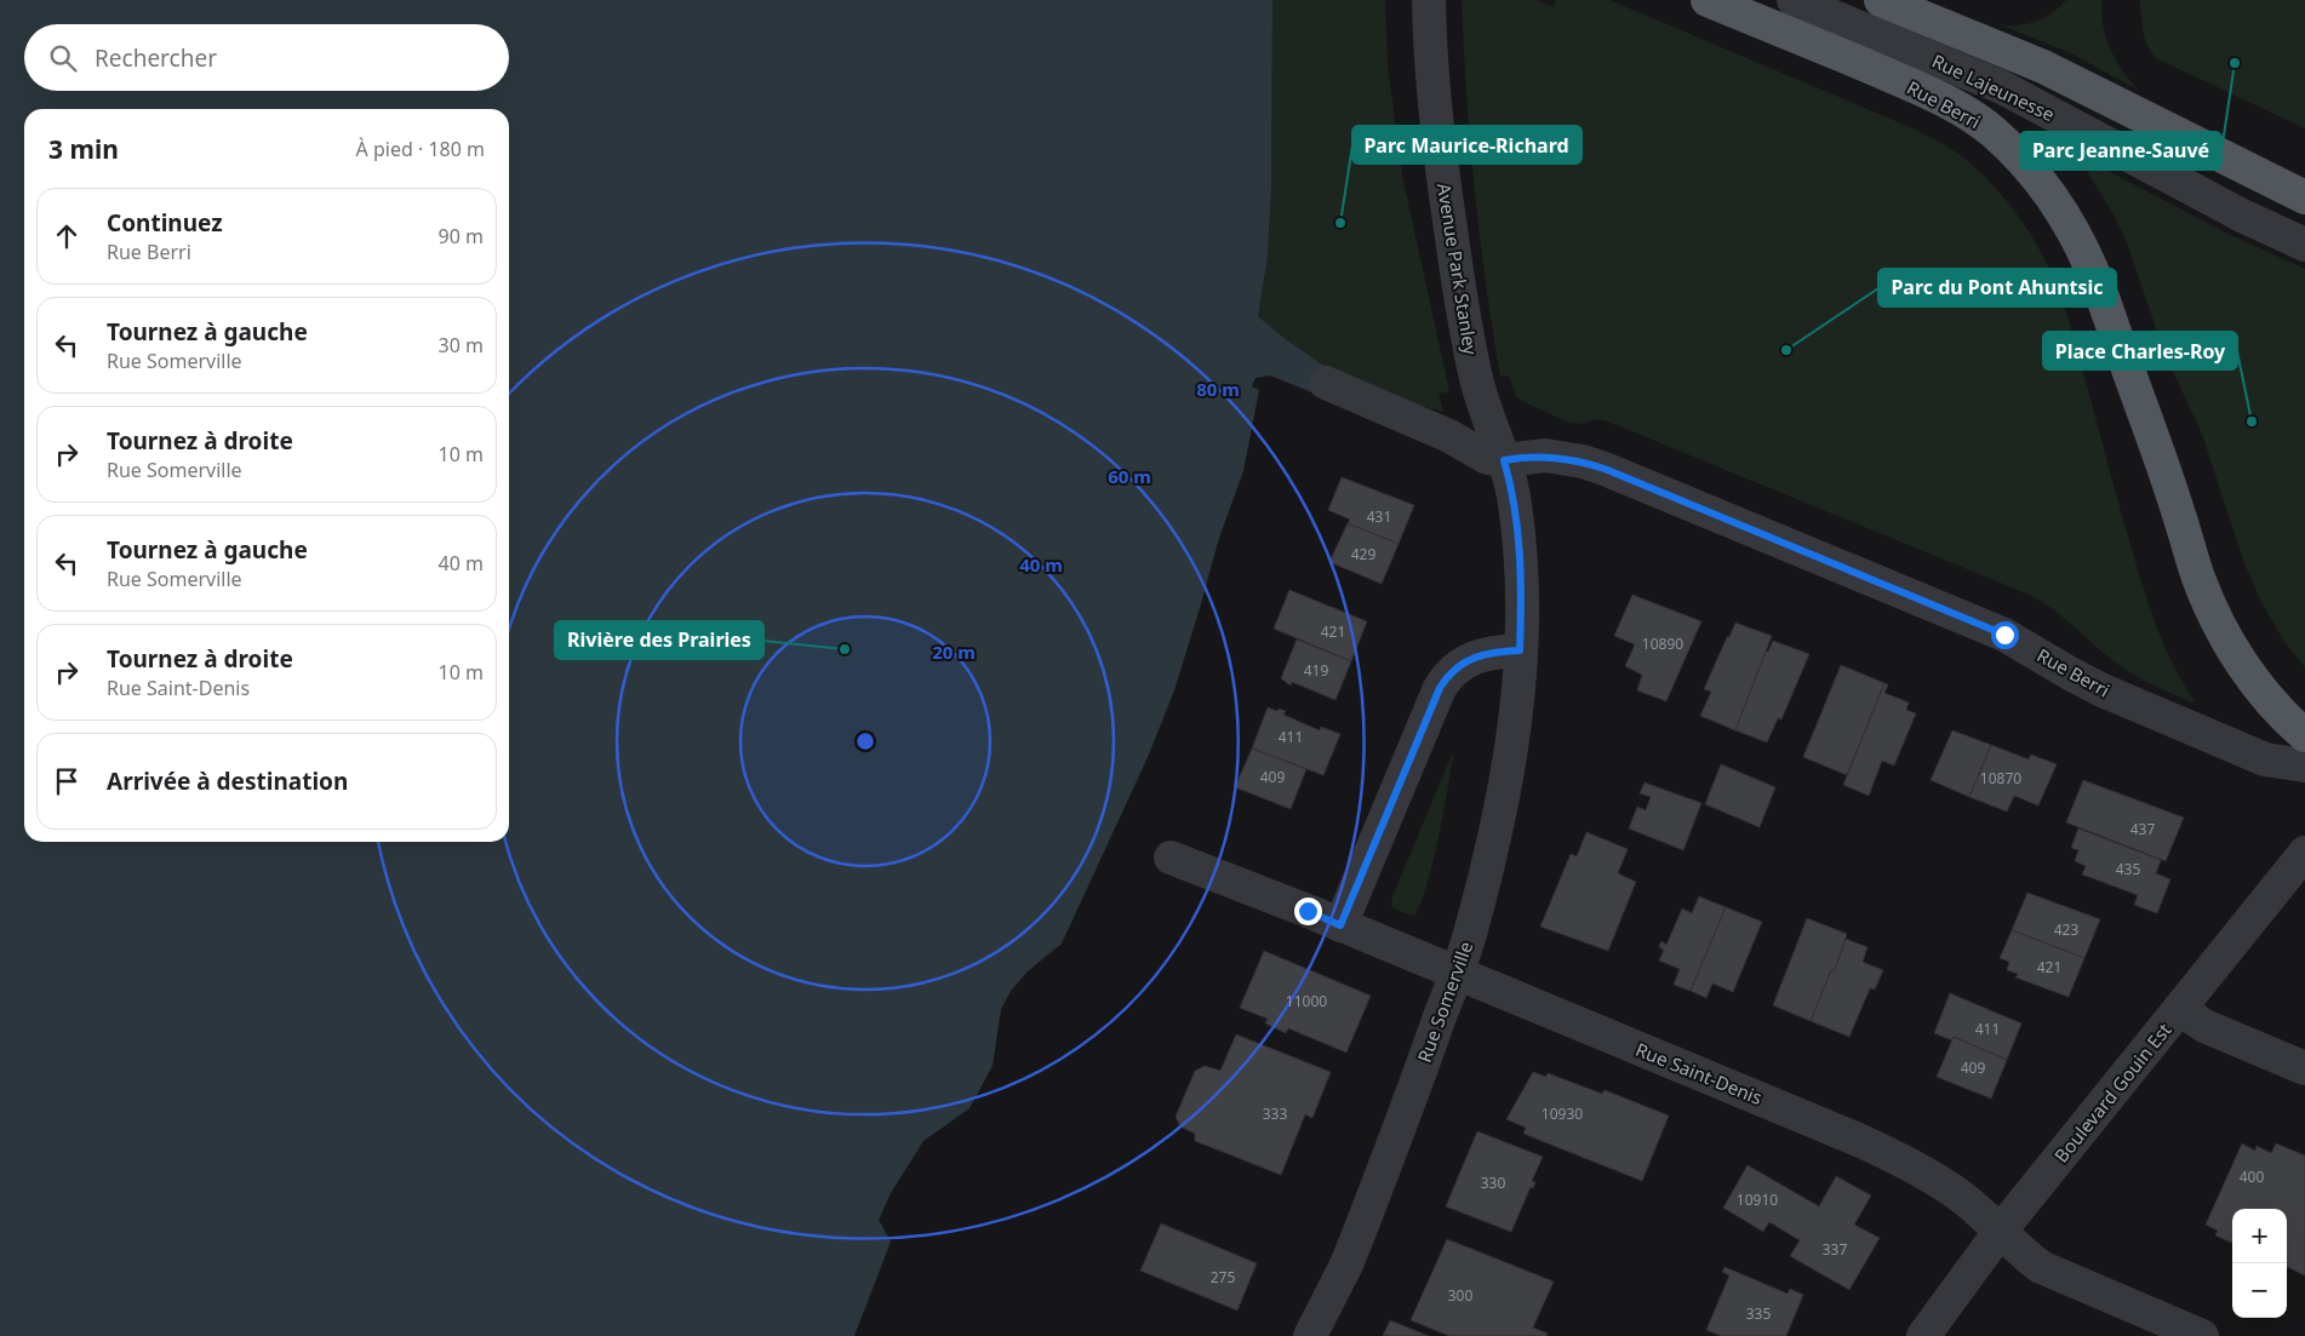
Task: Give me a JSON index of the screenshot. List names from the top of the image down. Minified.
{"streets":{"main road":["Rue Lajeunesse","Rue Berri"],"street":["Avenue Park Stanley","Rue Somerville","Rue Saint-Denis","Boulevard Gouin Est"]},"crossings":[["Rue Berri","Avenue Park Stanley"],["Rue Berri","Rue Somerville"],["Avenue Park Stanley","Rue Somerville"],["Rue Somerville","Rue Saint-Denis"],["Rue Saint-Denis","Boulevard Gouin Est"]],"places":["Parc Jeanne-Sauvé","Parc Maurice-Richard","Parc du Pont Ahuntsic","Place Charles-Roy","Rivière des Prairies"],"house_numbers":["431","429","421","10890","419","411","409","10870","437","435","423","421","11000","411","409","333","10930","400","330","10910","337","275","300","335"],"page":{"search":"Rechercher","heading":["3 min","À pied · 180 m"],"list":[["Continuez","Rue Berri","90 m"],["Tournez à gauche","Rue Somerville","30 m"],["Tournez à droite","Rue Somerville","10 m"],["Tournez à gauche","Rue Somerville","40 m"],["Tournez à droite","Rue Saint-Denis","10 m"],"Arrivée à destination"],"map_buttons":["+","−"]},"rings":["80 m","60 m","40 m","20 m"]}
